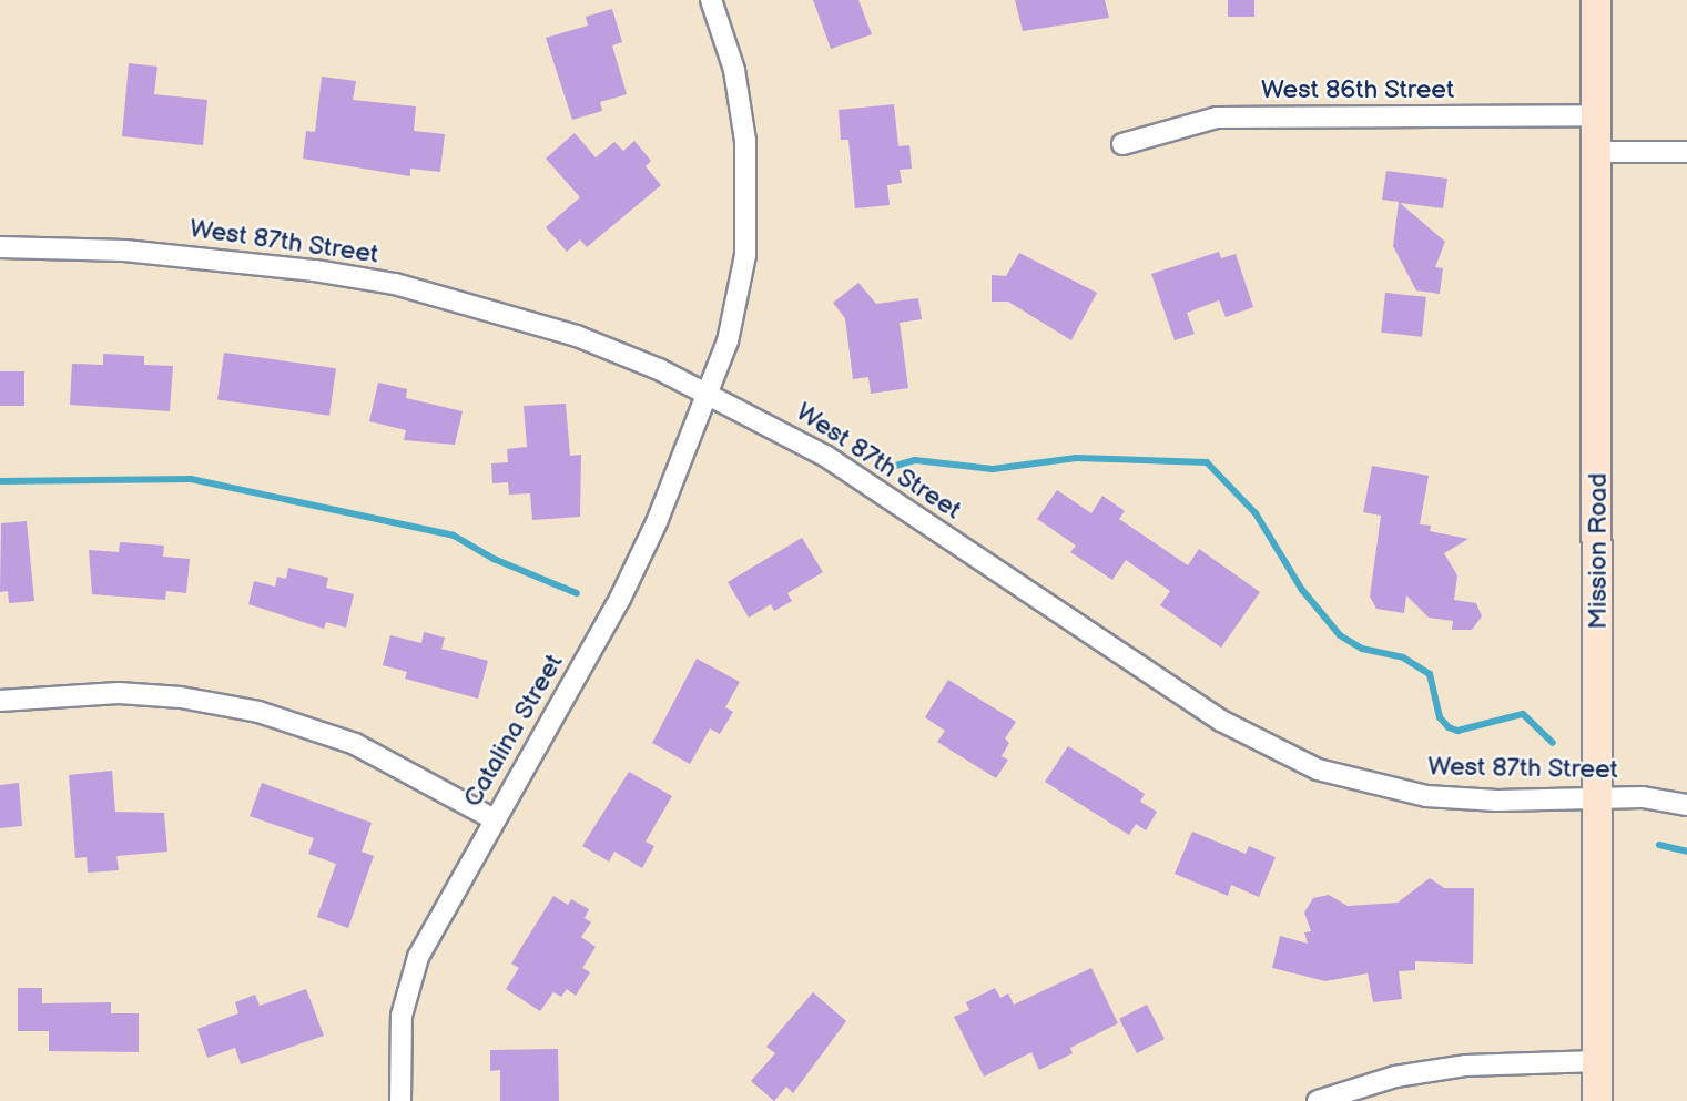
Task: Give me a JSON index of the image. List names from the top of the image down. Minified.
{"streets":{"main road":["Mission Road"],"street":["West 86th Street","West 87th Street","Catalina Street"]},"crossings":[["West 86th Street","Mission Road"],["West 87th Street","Mission Road"],["West 87th Street","Catalina Street"]]}
